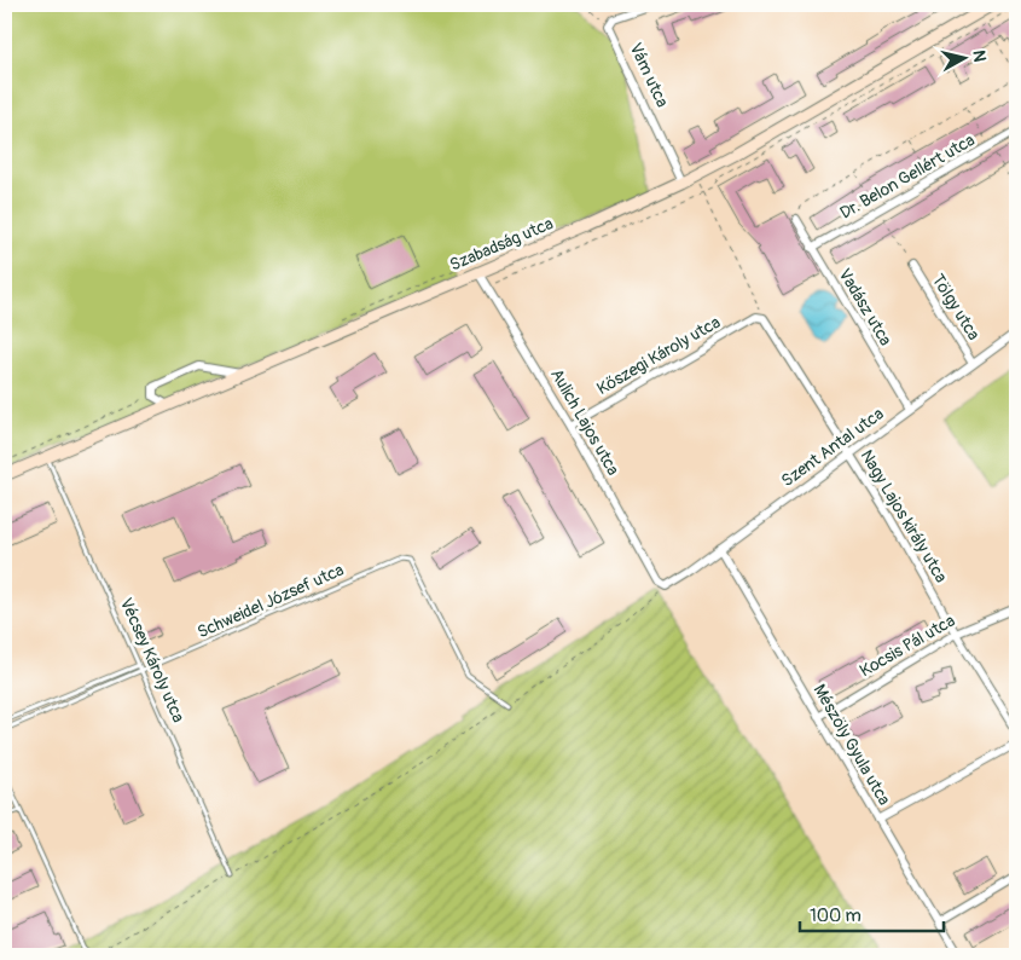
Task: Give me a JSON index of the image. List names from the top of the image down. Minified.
{"streets":{"main road":["Szabadság utca"],"street":["Vám utca","Dr. Belon Gellért utca","Vadász utca","Tölgy utca","Kőszegi Károly utca","Aulich Lajos utca","Szent Antal utca","Nagy Lajos király utca","Kocsis Pál utca","Mészöly Gyula utca"],"lane":["Schweidel József utca","Vécsey Károly utca"]},"crossings":[["Vám utca","Szabadság utca"],["Dr. Belon Gellért utca","Vadász utca"],["Szabadság utca","Aulich Lajos utca"],["Szabadság utca","Vécsey Károly utca"],["Vadász utca","Szent Antal utca"],["Tölgy utca","Szent Antal utca"],["Kőszegi Károly utca","Aulich Lajos utca"],["Kőszegi Károly utca","Nagy Lajos király utca"],["Aulich Lajos utca","Szent Antal utca"],["Szent Antal utca","Nagy Lajos király utca"],["Szent Antal utca","Mészöly Gyula utca"],["Nagy Lajos király utca","Kocsis Pál utca"],["Schweidel József utca","Vécsey Károly utca"],["Kocsis Pál utca","Mészöly Gyula utca"]],"scale_bar":"100 m","north":"right"}
